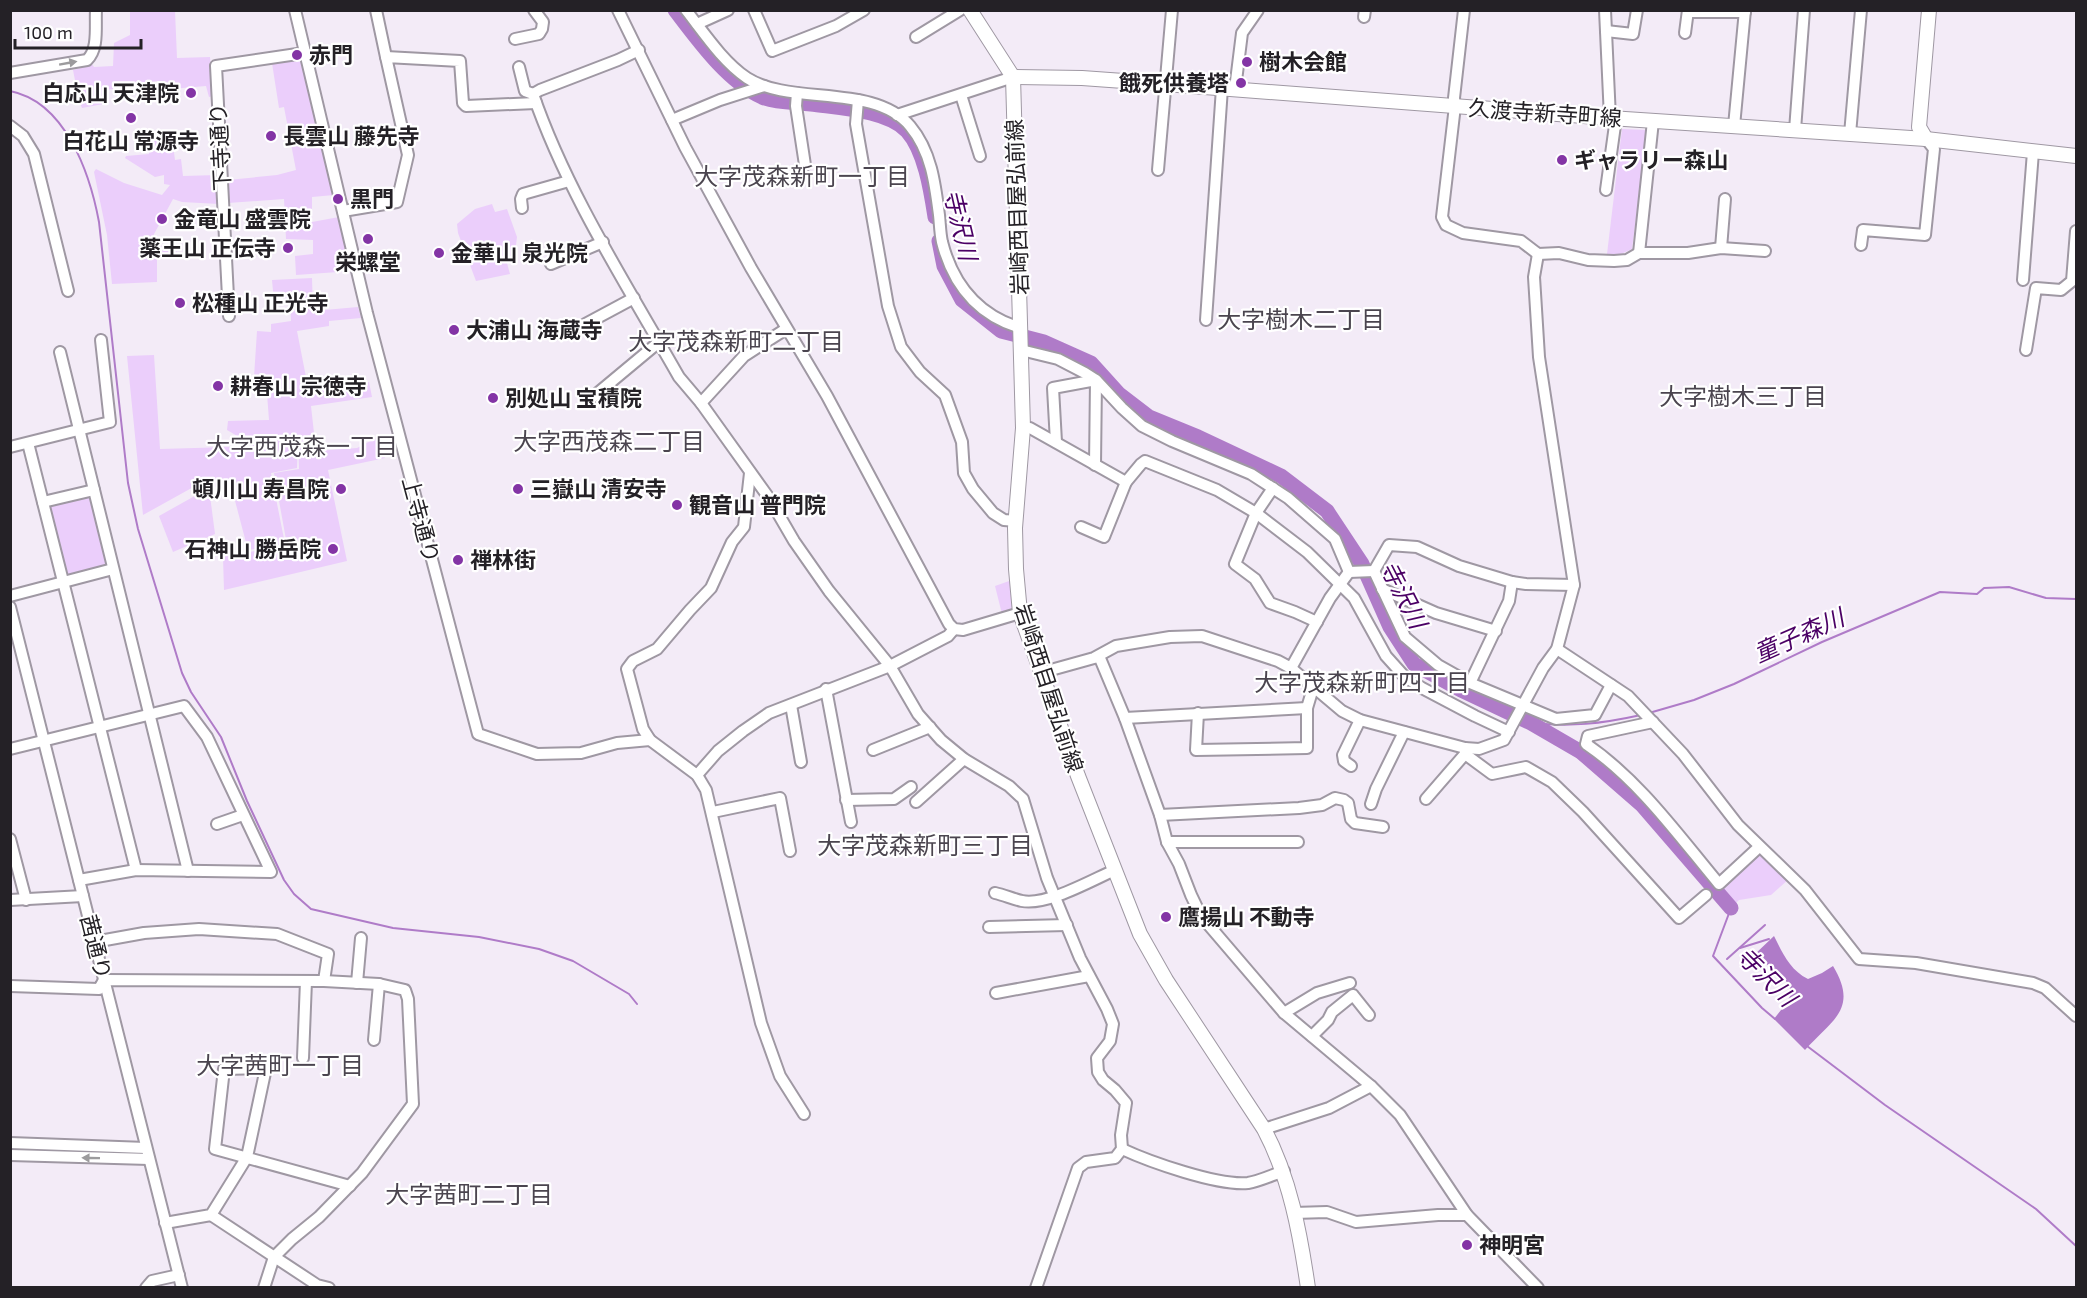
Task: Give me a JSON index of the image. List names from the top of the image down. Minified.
{"streets":{"main road":["久渡寺新寺町線","岩崎西目屋弘前線"],"street":["下寺通り","上寺通り","茜通り"]},"crossings":[["久渡寺新寺町線","岩崎西目屋弘前線"],["下寺通り","上寺通り"]],"districts":["大字茂森新町一丁目","大字樹木二丁目","大字茂森新町二丁目","大字樹木三丁目","大字西茂森二丁目","大字西茂森一丁目","大字茂森新町四丁目","大字茂森新町三丁目","大字茜町一丁目","大字茜町二丁目"],"water":["寺沢川","童子森川"],"places":["赤門","樹木会館","餓死供養塔","白応山 天津院","白花山 常源寺","長雲山 藤先寺","ギャラリー森山","黒門","金竜山 盛雲院","栄螺堂","薬王山 正伝寺","金華山 泉光院","松種山 正光寺","大浦山 海蔵寺","耕春山 宗徳寺","別処山 宝積院","頓川山 寿昌院","三嶽山 清安寺","観音山 普門院","石神山 勝岳院","禅林街","鷹揚山 不動寺","神明宮"],"scale_bar":"100 m"}
